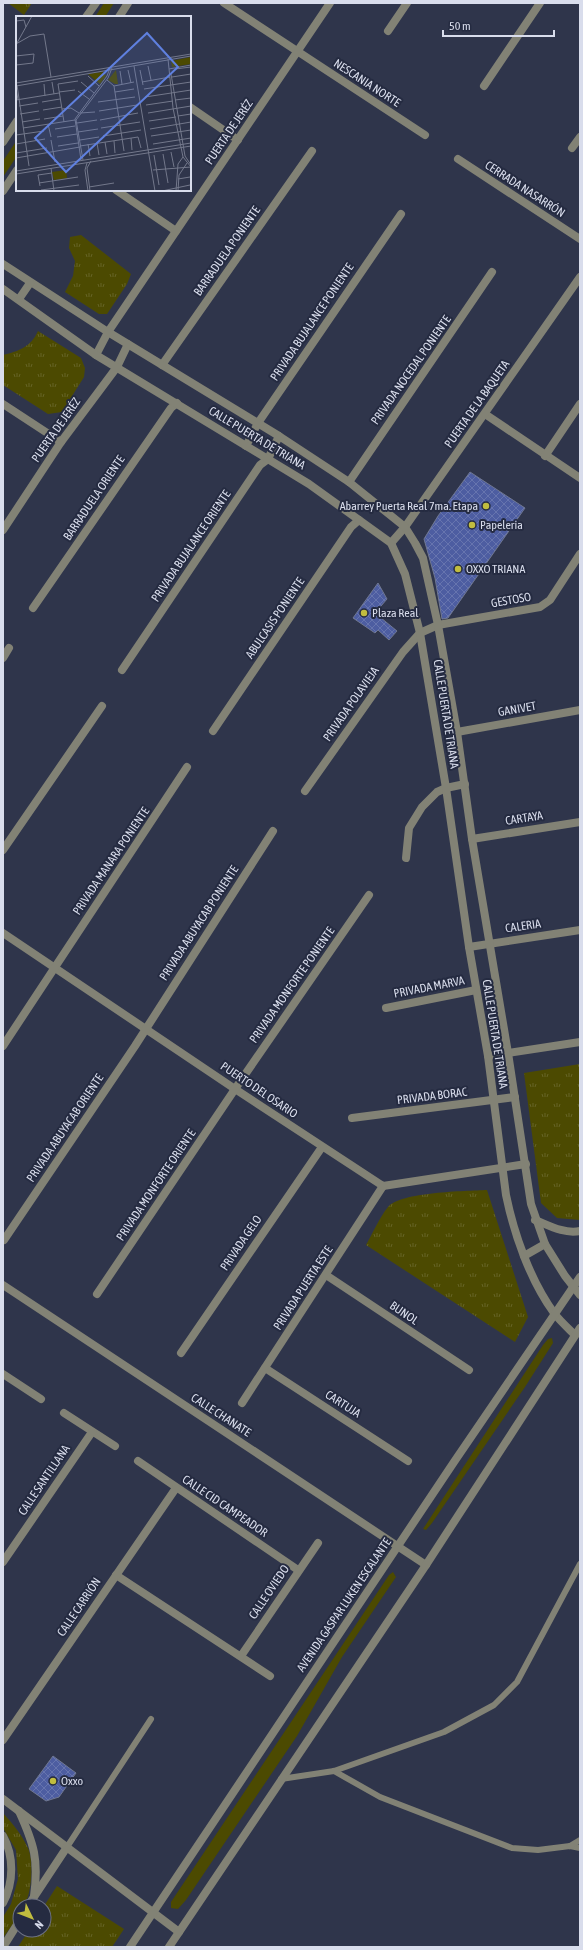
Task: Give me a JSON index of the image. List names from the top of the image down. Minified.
{"streets":{"street":["NESCANIA NORTE","PUERTA DE JERÉZ","CERRADA NASARRÓN","BARRADUELA PONIENTE","PRIVADA BUJALANCE PONIENTE","PRIVADA NOCEDAL PONIENTE","PUERTA DE LA BAQUETA","CALLE PUERTA DE TRIANA","BARRADUELA ORIENTE","PRIVADA BUJALANCE ORIENTE","GESTOSO","ABULCASIS PONIENTE","PRIVADA POLAVIEJA","GANIVET","CARTAYA","PRIVADA MANARA PONIENTE","PRIVADA ABUYACAB PONIENTE","CALERIA","PRIVADA MONFORTE PONIENTE","PRIVADA MARVA","PUERTO DEL OSARIO","PRIVADA BORAC","PRIVADA ABUYACAB ORIENTE","PRIVADA MONFORTE ORIENTE","PRIVADA GELO","PRIVADA PUERTA ESTE","BUNOL","CARTUJA","CALLE CHANATE","CALLE SANTILLANA","CALLE CID CAMPEADOR","CALLE OVIEDO","AVENIDA GASPAR LUKEN ESCALANTE","CALLE CARRIÓN"]},"crossings":[["NESCANIA NORTE","PUERTA DE JERÉZ"],["PUERTA DE JERÉZ","CALLE PUERTA DE TRIANA"],["BARRADUELA PONIENTE","CALLE PUERTA DE TRIANA"],["PRIVADA BUJALANCE PONIENTE","CALLE PUERTA DE TRIANA"],["PRIVADA NOCEDAL PONIENTE","CALLE PUERTA DE TRIANA"],["PUERTA DE LA BAQUETA","CALLE PUERTA DE TRIANA"],["CALLE PUERTA DE TRIANA","BARRADUELA ORIENTE"],["CALLE PUERTA DE TRIANA","PRIVADA BUJALANCE ORIENTE"],["CALLE PUERTA DE TRIANA","GESTOSO"],["CALLE PUERTA DE TRIANA","ABULCASIS PONIENTE"],["CALLE PUERTA DE TRIANA","PRIVADA POLAVIEJA"],["CALLE PUERTA DE TRIANA","GANIVET"],["CALLE PUERTA DE TRIANA","CARTAYA"],["CALLE PUERTA DE TRIANA","CALERIA"],["CALLE PUERTA DE TRIANA","PRIVADA MARVA"],["CALLE PUERTA DE TRIANA","PRIVADA BORAC"],["CALLE PUERTA DE TRIANA","AVENIDA GASPAR LUKEN ESCALANTE"],["GESTOSO","PRIVADA POLAVIEJA"],["PRIVADA MANARA PONIENTE","PUERTO DEL OSARIO"],["PRIVADA ABUYACAB PONIENTE","PUERTO DEL OSARIO"],["PRIVADA ABUYACAB PONIENTE","PRIVADA ABUYACAB ORIENTE"],["PRIVADA MONFORTE PONIENTE","PUERTO DEL OSARIO"],["PRIVADA MONFORTE PONIENTE","PRIVADA MONFORTE ORIENTE"],["PUERTO DEL OSARIO","PRIVADA ABUYACAB ORIENTE"],["PUERTO DEL OSARIO","PRIVADA MONFORTE ORIENTE"],["PUERTO DEL OSARIO","PRIVADA GELO"],["PUERTO DEL OSARIO","PRIVADA PUERTA ESTE"],["PRIVADA PUERTA ESTE","BUNOL"],["PRIVADA PUERTA ESTE","CARTUJA"],["CALLE CHANATE","AVENIDA GASPAR LUKEN ESCALANTE"],["CALLE CID CAMPEADOR","CALLE OVIEDO"],["CALLE CID CAMPEADOR","CALLE CARRIÓN"]],"places":["Abarrey Puerta Real 7ma. Etapa","Papeleria","OXXO TRIANA","Plaza Real","Oxxo"],"scale_bar":"50 m","north":"bottom right"}
